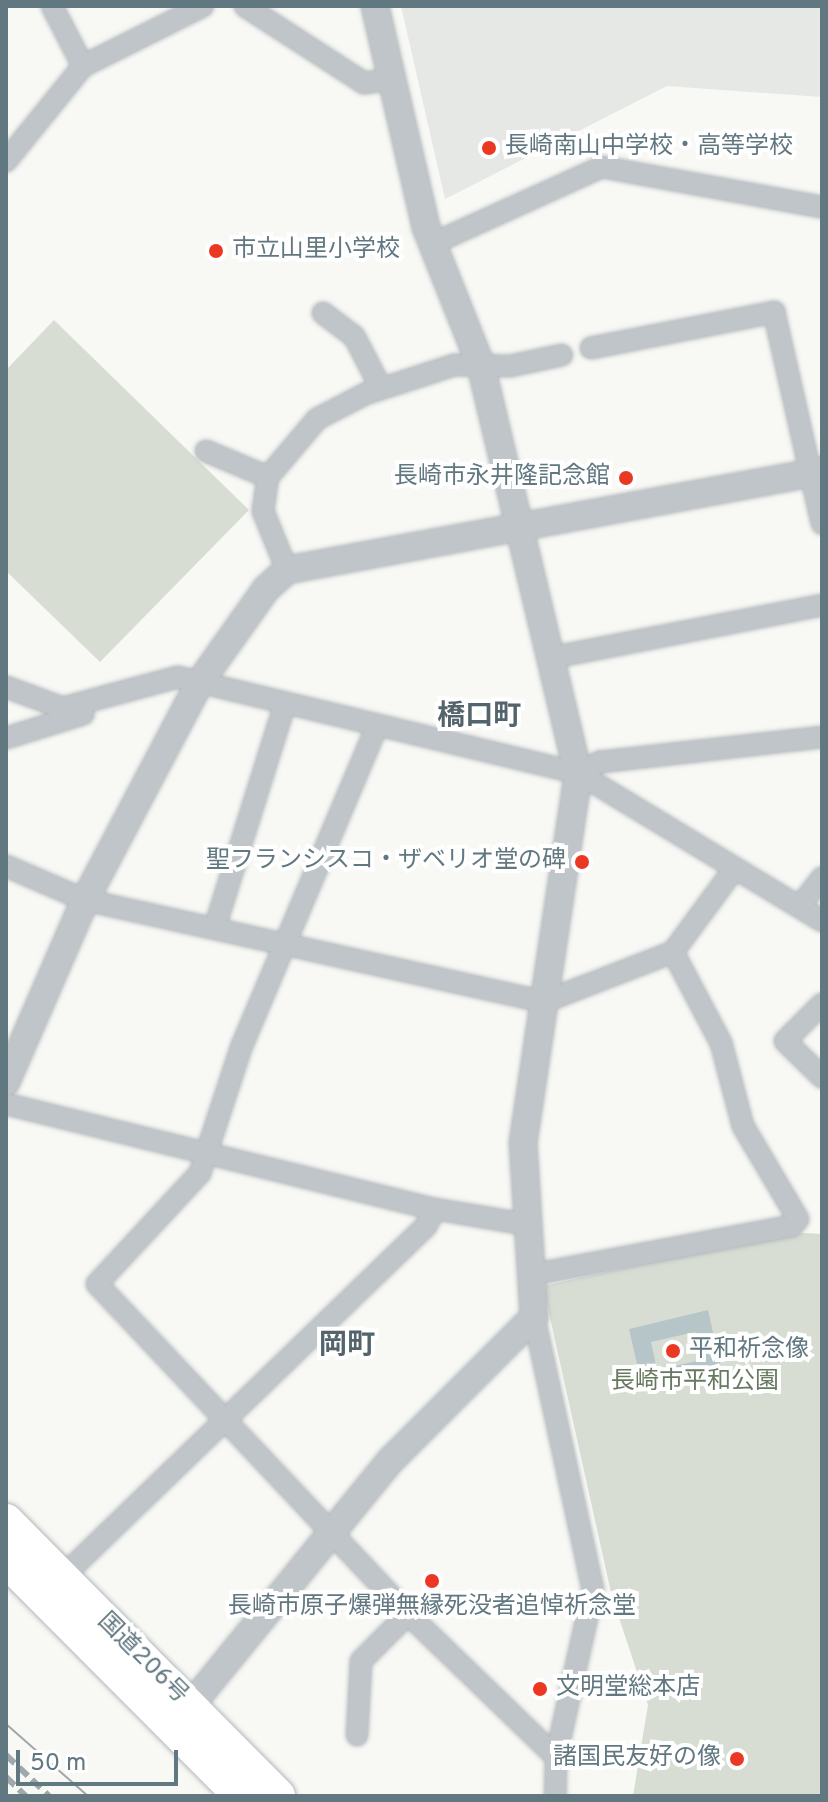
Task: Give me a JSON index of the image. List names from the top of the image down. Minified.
{"streets":{"highway":["国道206号"]},"districts":["橋口町","岡町"],"parks":["長崎市平和公園"],"places":["長崎南山中学校・高等学校","市立山里小学校","長崎市永井隆記念館","聖フランシスコ・ザベリオ堂の碑","平和祈念像","長崎市原子爆弾無縁死没者追悼祈念堂","文明堂総本店","諸国民友好の像"],"scale_bar":"50 m"}
